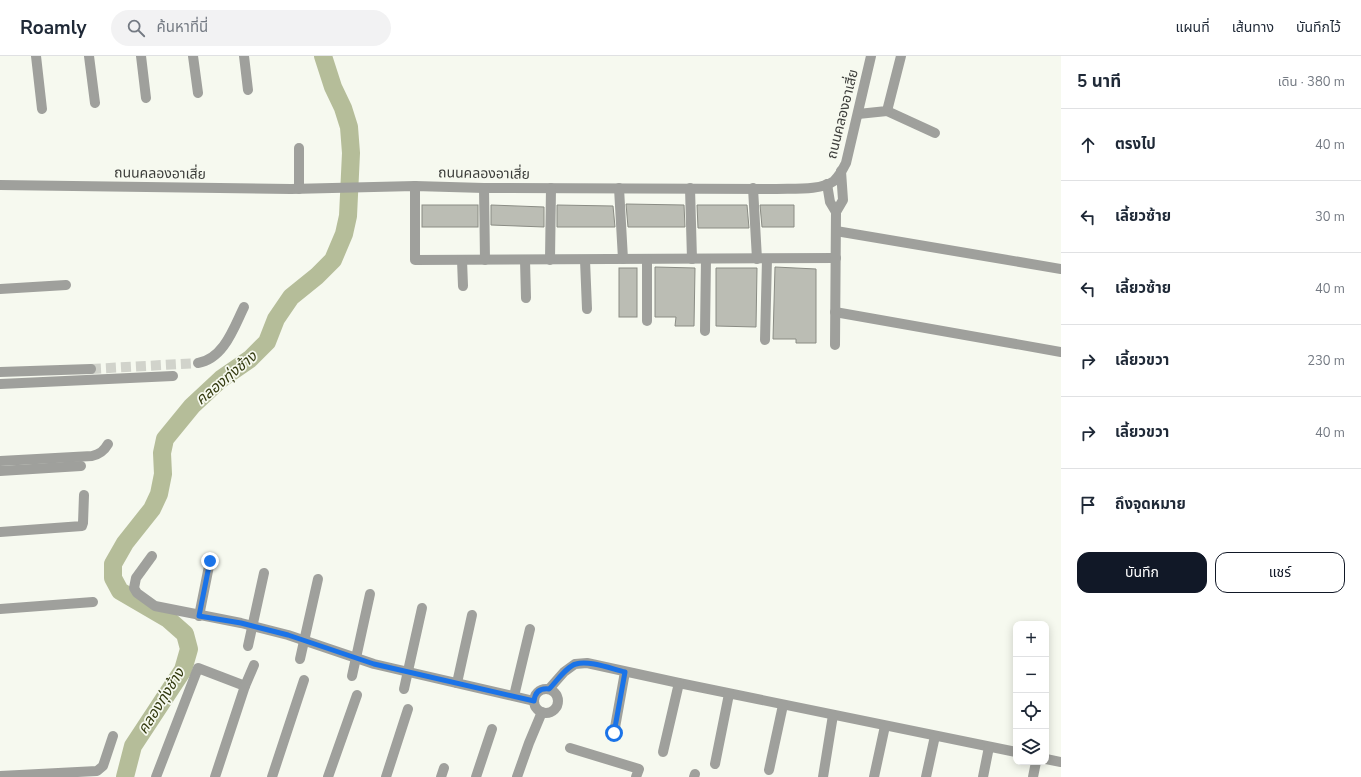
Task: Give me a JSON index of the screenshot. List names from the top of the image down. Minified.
{"streets":{"street":["ถนนคลองอาเสี่ย"]},"water":["คลองทุ่งช้าง"],"page":{"header":"Roamly","search":"ค้นหาที่นี่","nav":["แผนที่","เส้นทาง","บันทึกไว้"],"heading":["5 นาที","เดิน · 380 m"],"list":[["ตรงไป","40 m"],["เลี้ยวซ้าย","30 m"],["เลี้ยวซ้าย","40 m"],["เลี้ยวขวา","230 m"],["เลี้ยวขวา","40 m"],"ถึงจุดหมาย"],"buttons":["บันทึก","แชร์"],"map_buttons":["+","−"]}}
